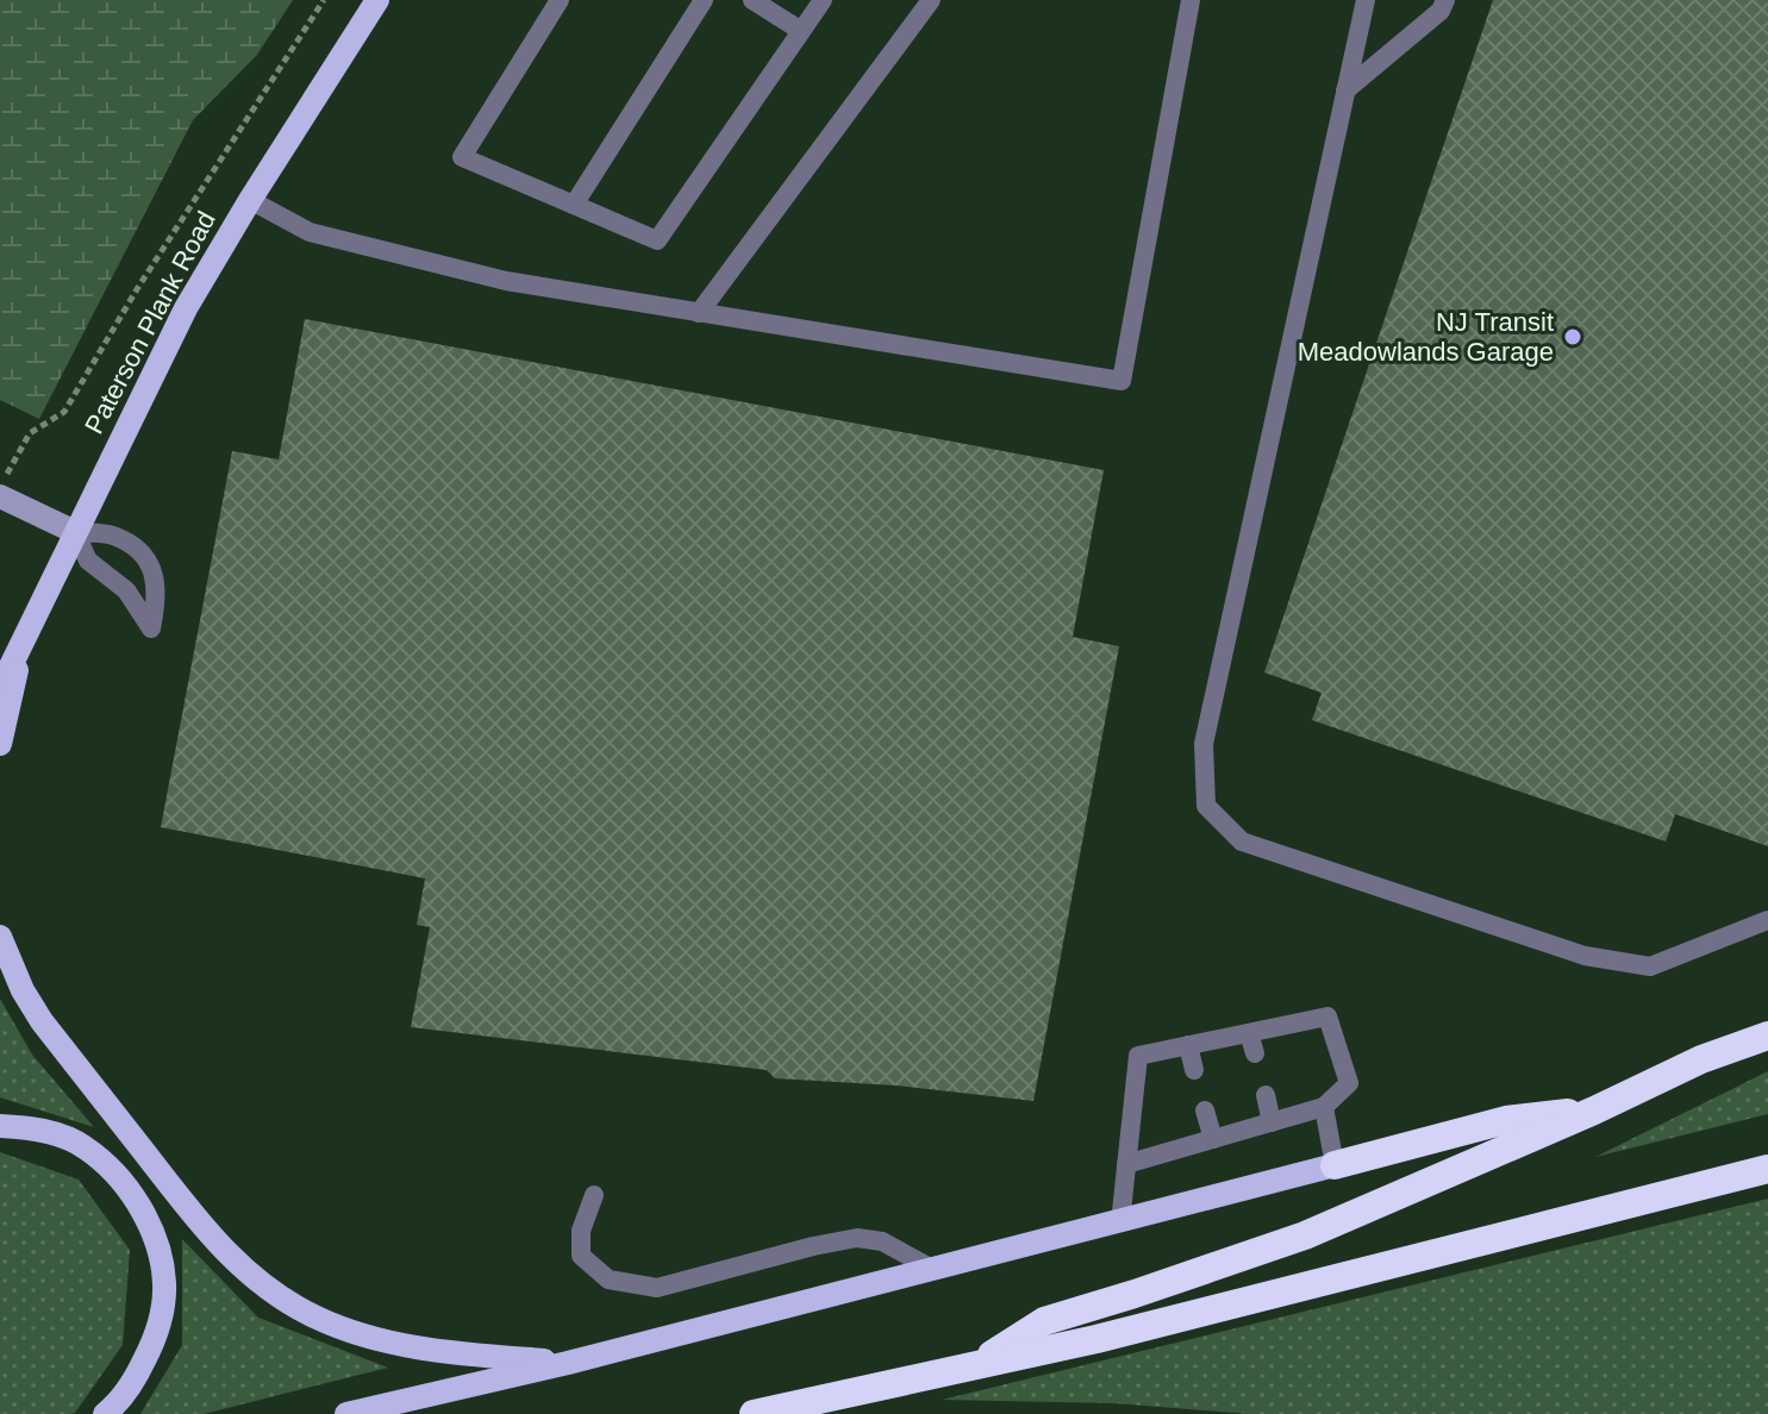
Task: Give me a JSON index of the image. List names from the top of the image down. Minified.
{"streets":{"main road":["Paterson Plank Road"]},"places":["NJ Transit Meadowlands Garage"]}
